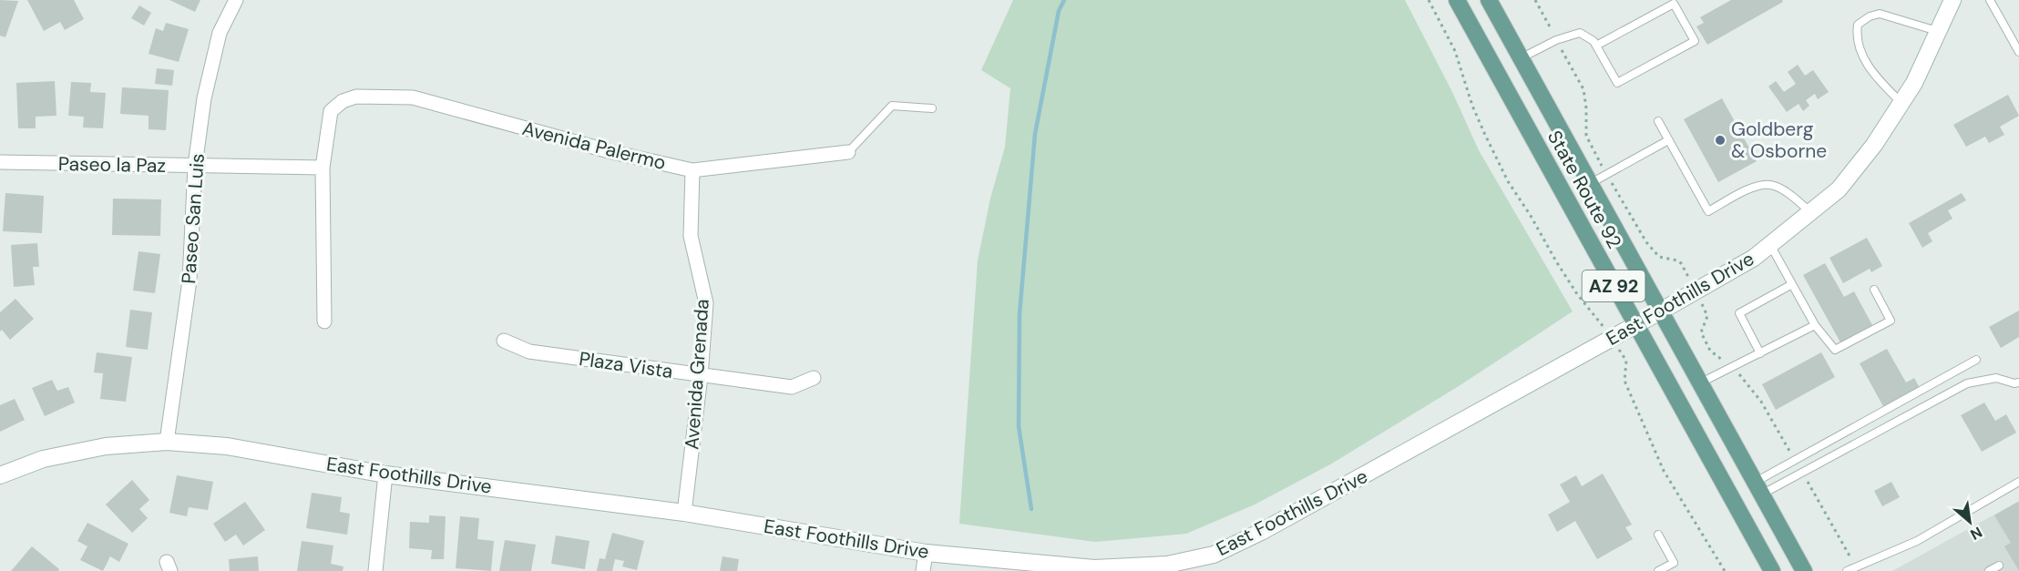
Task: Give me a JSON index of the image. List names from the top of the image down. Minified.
{"streets":{"main road":["State Route 92","AZ 92"],"street":["Avenida Palermo","Paseo la Paz","Paseo San Luis","East Foothills Drive","Plaza Vista","Avenida Grenada"]},"crossings":[["Avenida Palermo","Paseo la Paz"],["Avenida Palermo","Avenida Grenada"],["Paseo la Paz","Paseo San Luis"],["State Route 92","East Foothills Drive"],["Paseo San Luis","East Foothills Drive"],["East Foothills Drive","Avenida Grenada"],["Plaza Vista","Avenida Grenada"]],"places":["Goldberg & Osborne"],"north":"bottom right"}
